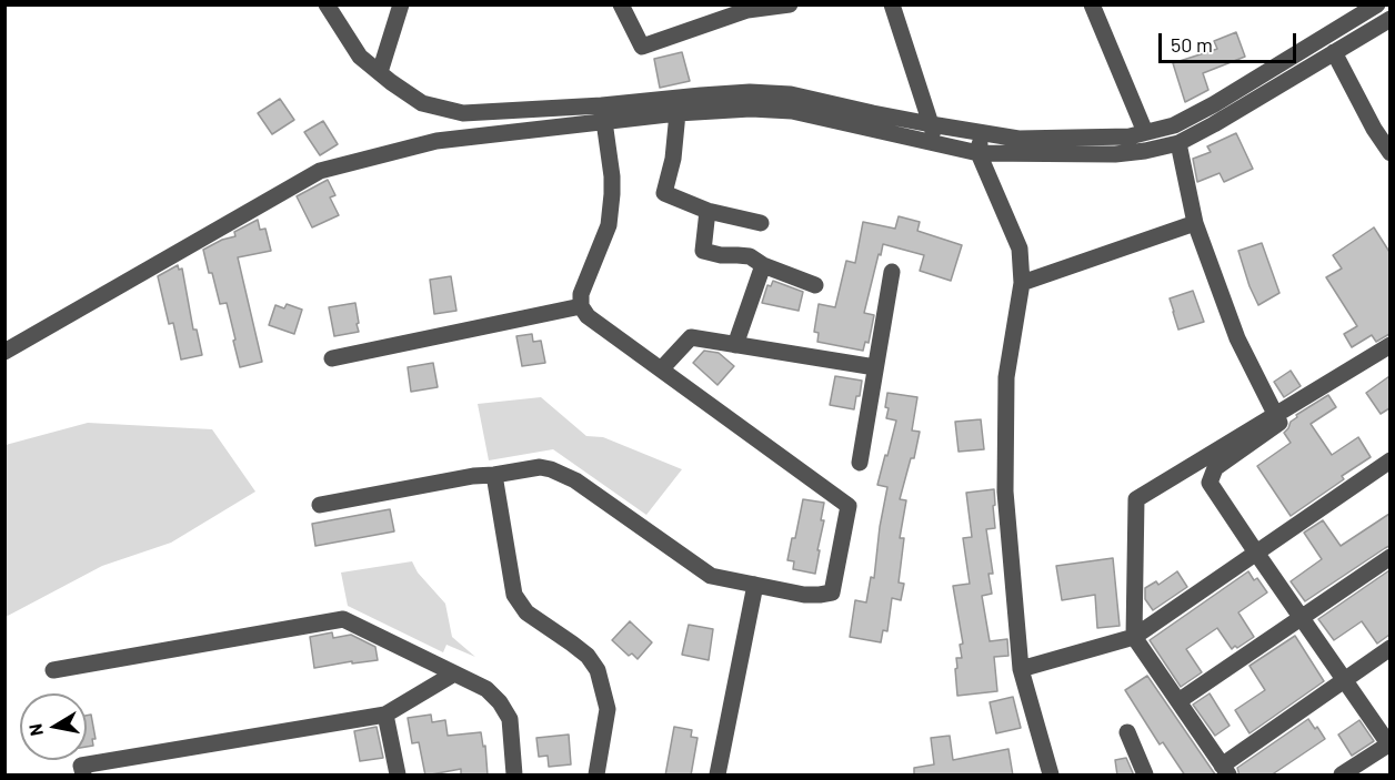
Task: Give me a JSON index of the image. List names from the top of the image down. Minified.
{"scale_bar":"50 m","north":"left"}
